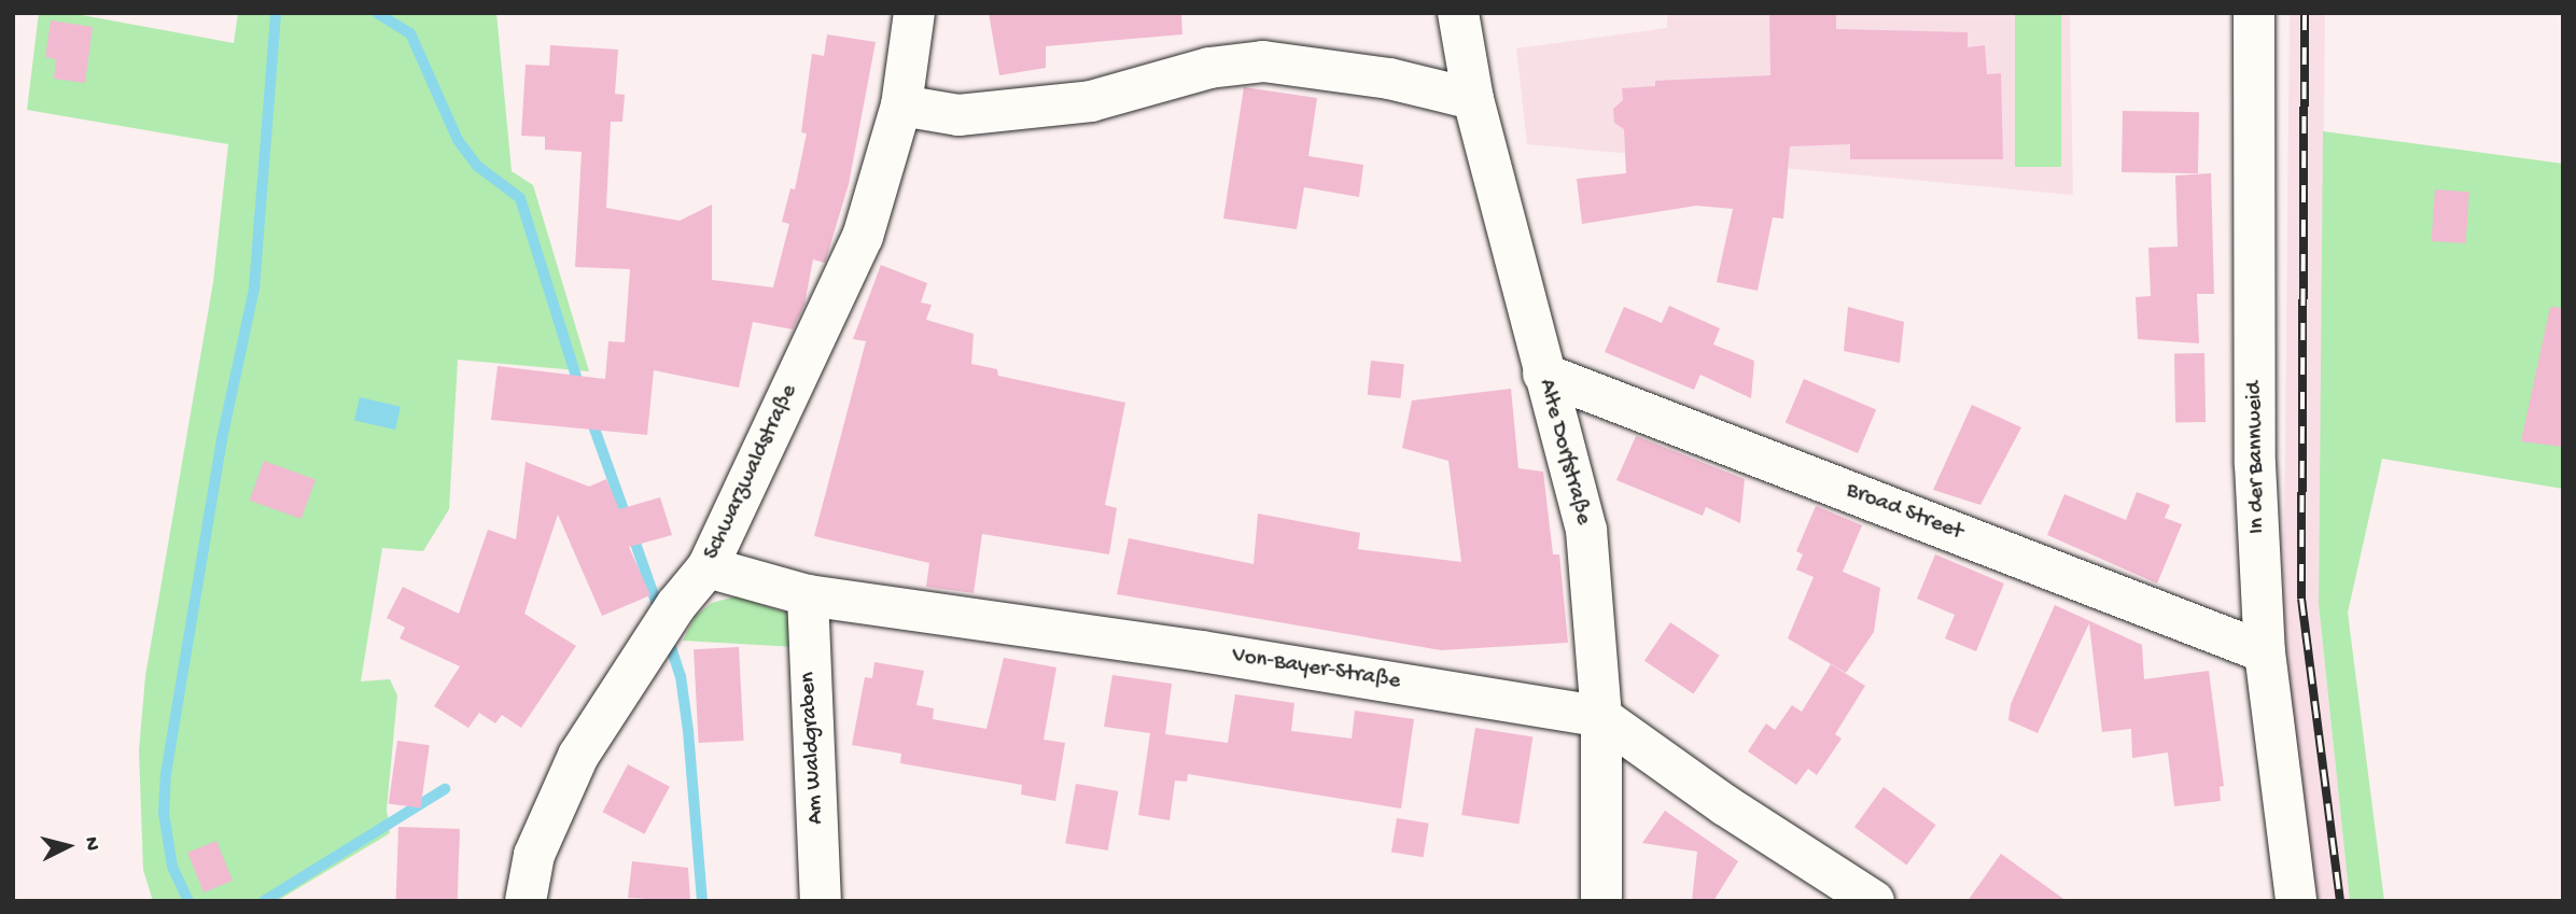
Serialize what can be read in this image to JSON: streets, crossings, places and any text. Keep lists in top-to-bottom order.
{
  "streets": {
    "street": [
      "Alte Dorfstraße",
      "In der Bannweid",
      "Schwarzwaldstraße",
      "Broad Street",
      "Von-Bayer-Straße",
      "Am Waldgraben"
    ]
  },
  "crossings": [
    ["Alte Dorfstraße", "Broad Street"],
    ["Alte Dorfstraße", "Von-Bayer-Straße"],
    ["In der Bannweid", "Broad Street"],
    ["Schwarzwaldstraße", "Von-Bayer-Straße"],
    ["Von-Bayer-Straße", "Am Waldgraben"]
  ],
  "north": "right"
}
